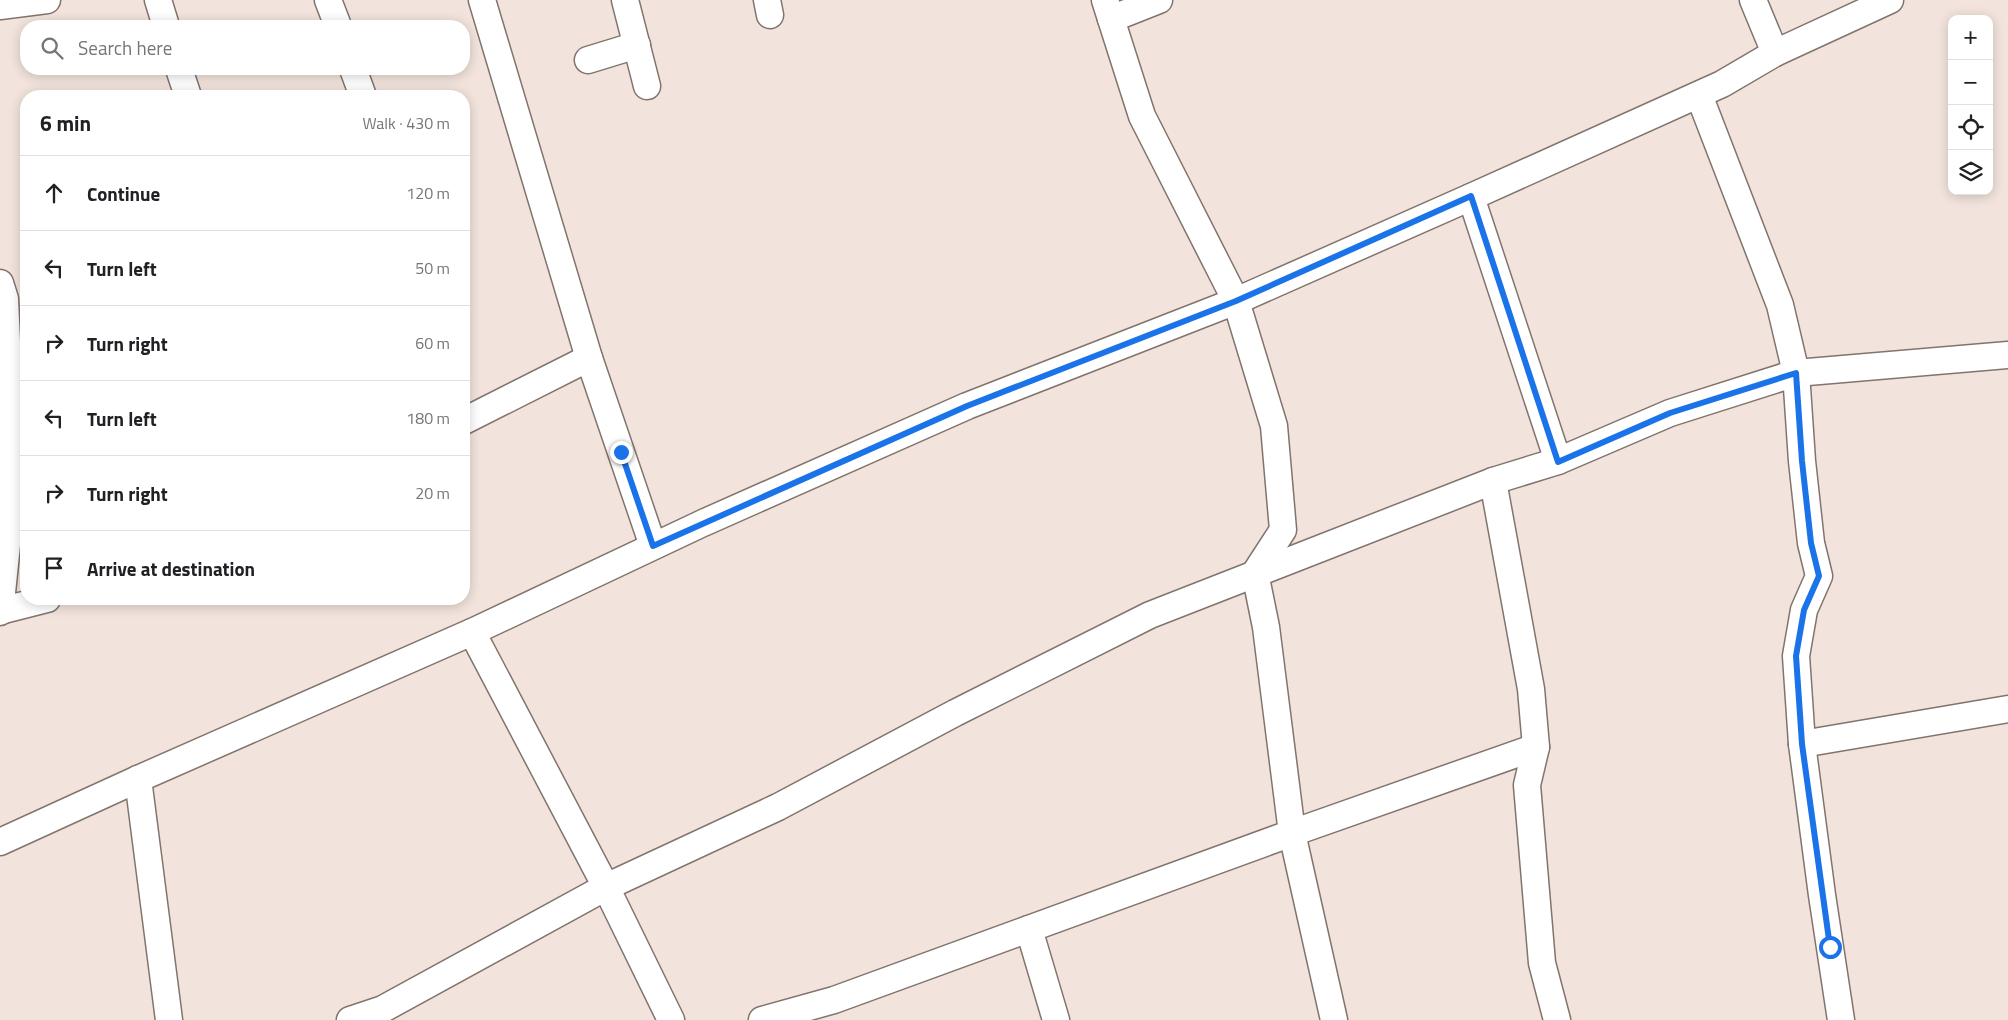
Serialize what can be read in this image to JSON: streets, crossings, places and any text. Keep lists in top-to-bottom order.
{
  "page": {
    "map_buttons": ["+", "−"],
    "search": "Search here",
    "heading": ["6 min", "Walk · 430 m"],
    "list": [
      ["Continue", "120 m"],
      ["Turn left", "50 m"],
      ["Turn right", "60 m"],
      ["Turn left", "180 m"],
      ["Turn right", "20 m"],
      "Arrive at destination"
    ]
  }
}
